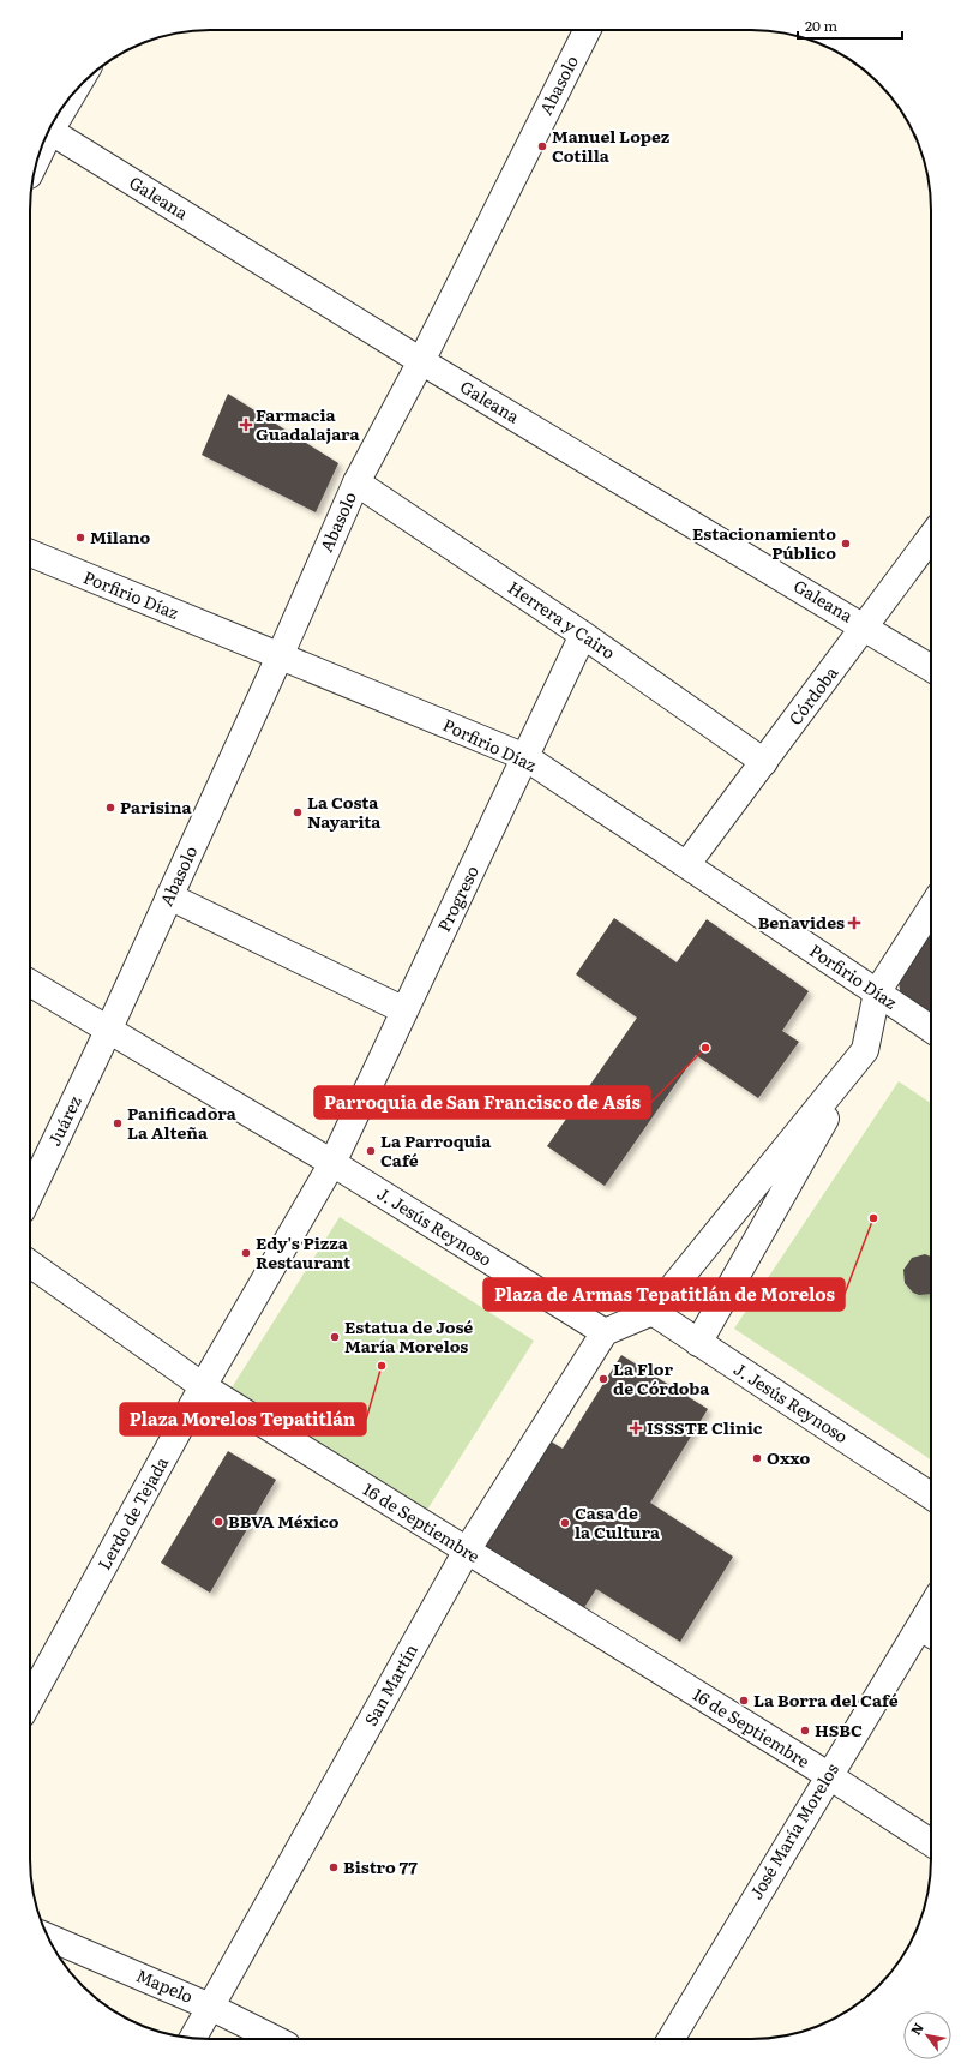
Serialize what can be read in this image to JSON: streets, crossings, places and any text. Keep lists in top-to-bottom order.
{
  "streets": {
    "street": [
      "Abasolo",
      "Galeana",
      "Porfirio Díaz",
      "Herrera y Cairo",
      "Córdoba",
      "Progreso",
      "Juárez",
      "J. Jesús Reynoso",
      "Lerdo de Tejada",
      "16 de Septiembre",
      "San Martín",
      "José María Morelos",
      "Mapelo"
    ]
  },
  "crossings": [
    ["Abasolo", "Galeana"],
    ["Abasolo", "Porfirio Díaz"],
    ["Abasolo", "Herrera y Cairo"],
    ["Abasolo", "Juárez"],
    ["Abasolo", "J. Jesús Reynoso"],
    ["Galeana", "Córdoba"],
    ["Porfirio Díaz", "Córdoba"],
    ["Porfirio Díaz", "Progreso"],
    ["Herrera y Cairo", "Córdoba"],
    ["Herrera y Cairo", "Progreso"],
    ["Progreso", "J. Jesús Reynoso"],
    ["Progreso", "Lerdo de Tejada"],
    ["Juárez", "J. Jesús Reynoso"],
    ["J. Jesús Reynoso", "Lerdo de Tejada"],
    ["J. Jesús Reynoso", "San Martín"],
    ["Lerdo de Tejada", "16 de Septiembre"],
    ["16 de Septiembre", "San Martín"],
    ["16 de Septiembre", "José María Morelos"],
    ["San Martín", "Mapelo"]
  ],
  "places": {
    "other": [
      "Manuel Lopez Cotilla",
      "Milano",
      "Estacionamiento Público",
      "Parisina",
      "La Costa Nayarita",
      "Parroquia de San Francisco de Asís",
      "Panificadora La Alteña",
      "La Parroquia Café",
      "Plaza de Armas Tepatitlán de Morelos",
      "Edy's Pizza Restaurant",
      "Estatua de José María Morelos",
      "Plaza Morelos Tepatitlán",
      "La Flor de Córdoba",
      "Oxxo",
      "BBVA México",
      "Casa de la Cultura",
      "La Borra del Café",
      "HSBC",
      "Bistro 77"
    ],
    "health": ["Farmacia Guadalajara", "Benavides", "ISSSTE Clinic"]
  },
  "scale_bar": "20 m",
  "north": "top left"
}
